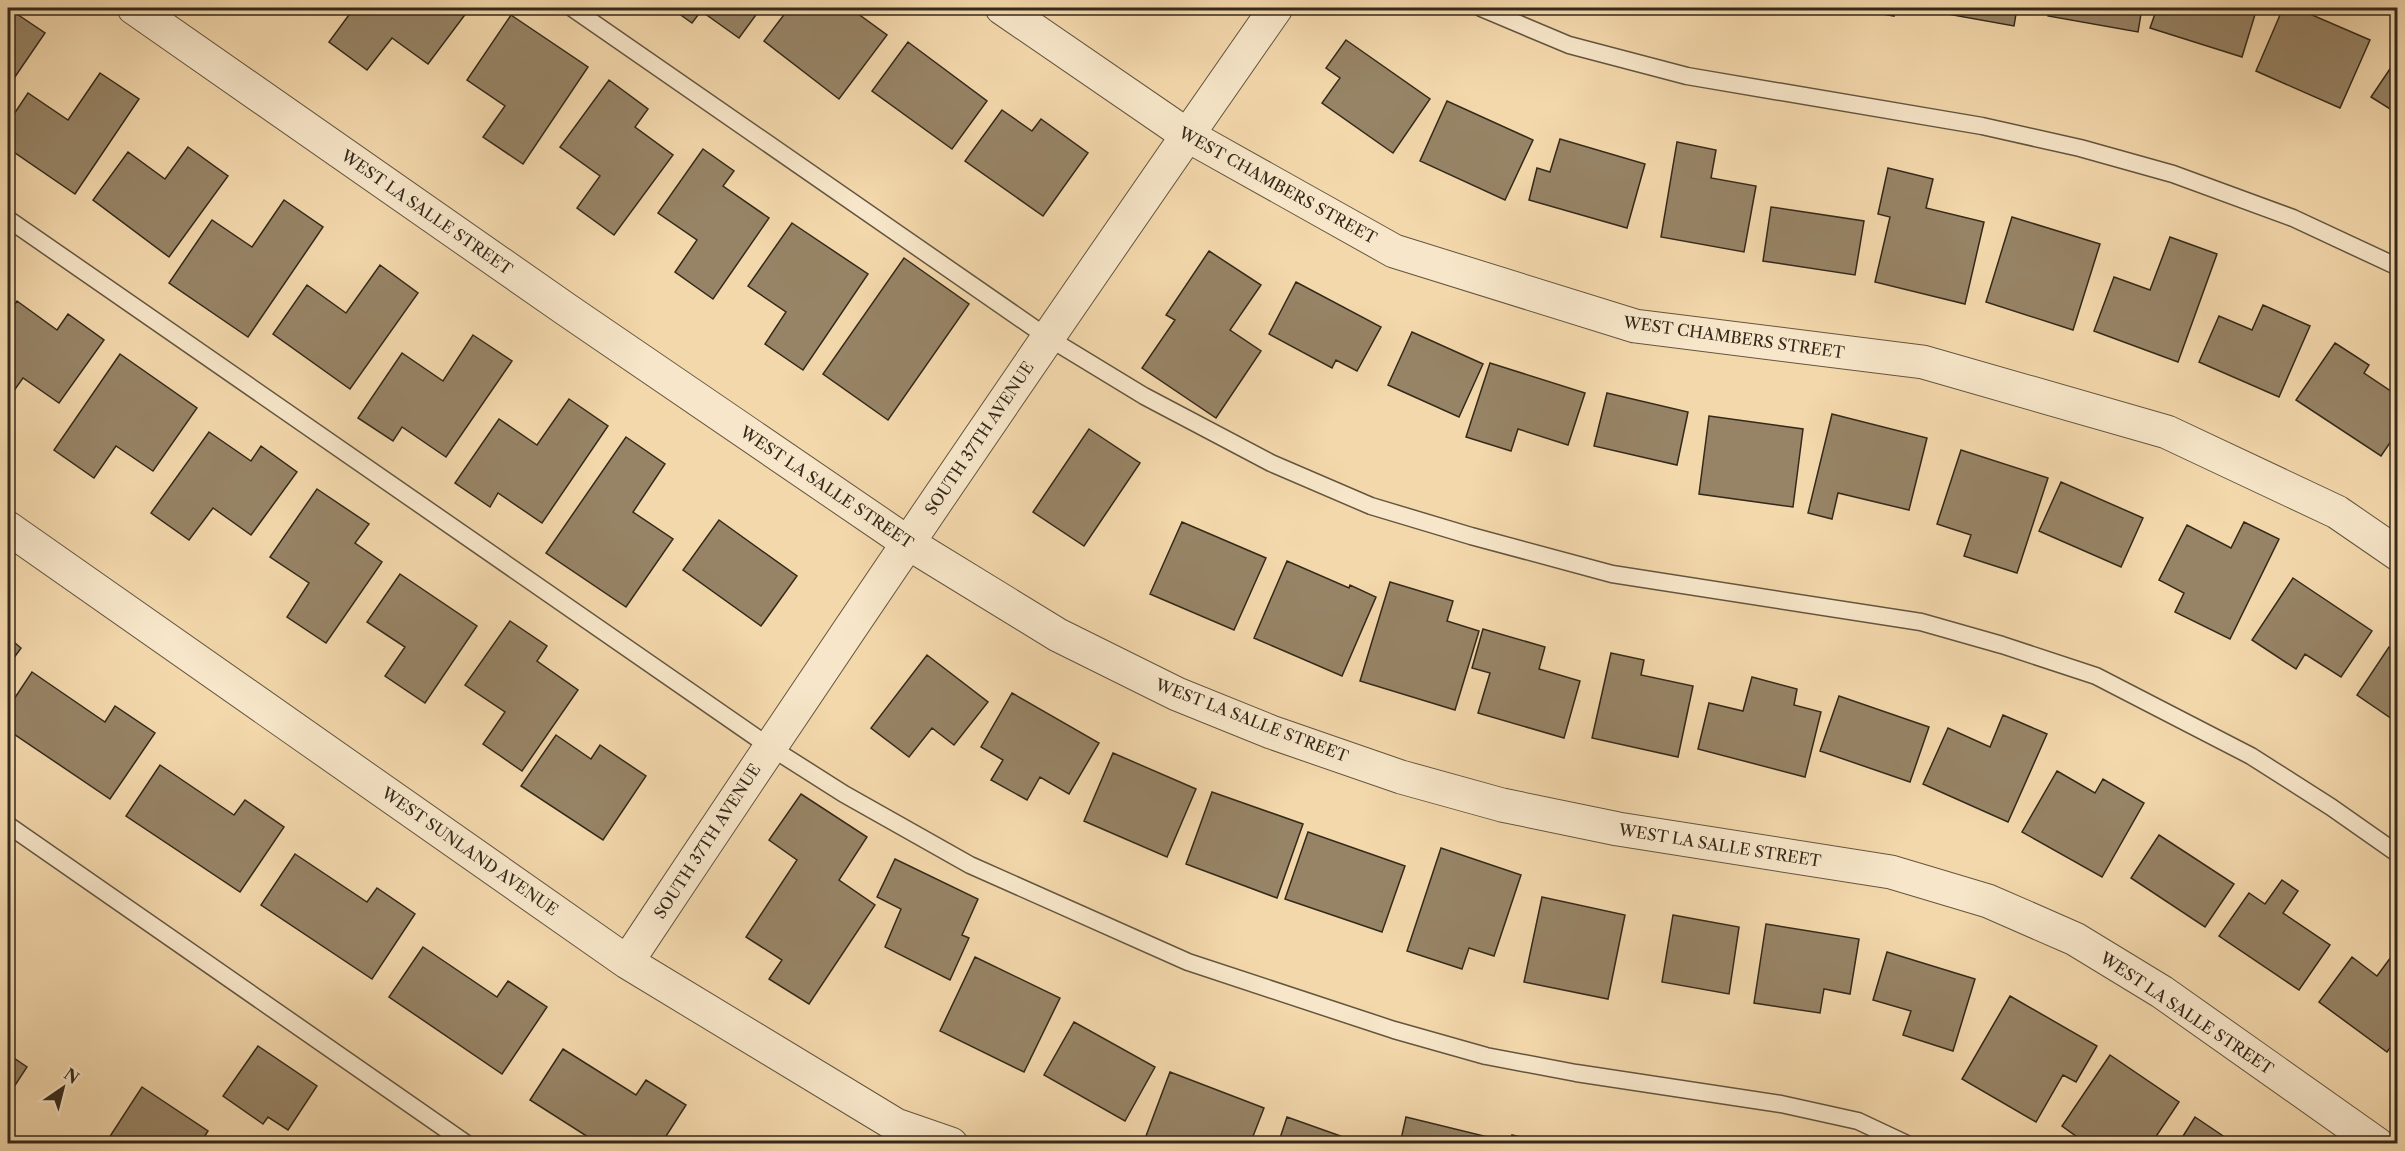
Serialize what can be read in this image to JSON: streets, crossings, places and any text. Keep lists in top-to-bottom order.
{
  "streets": {
    "street": [
      "WEST CHAMBERS STREET",
      "WEST LA SALLE STREET",
      "SOUTH 37TH AVENUE",
      "WEST SUNLAND AVENUE"
    ]
  },
  "crossings": [
    ["WEST CHAMBERS STREET", "SOUTH 37TH AVENUE"],
    ["WEST LA SALLE STREET", "SOUTH 37TH AVENUE"],
    ["SOUTH 37TH AVENUE", "WEST SUNLAND AVENUE"]
  ],
  "north": "top right"
}
